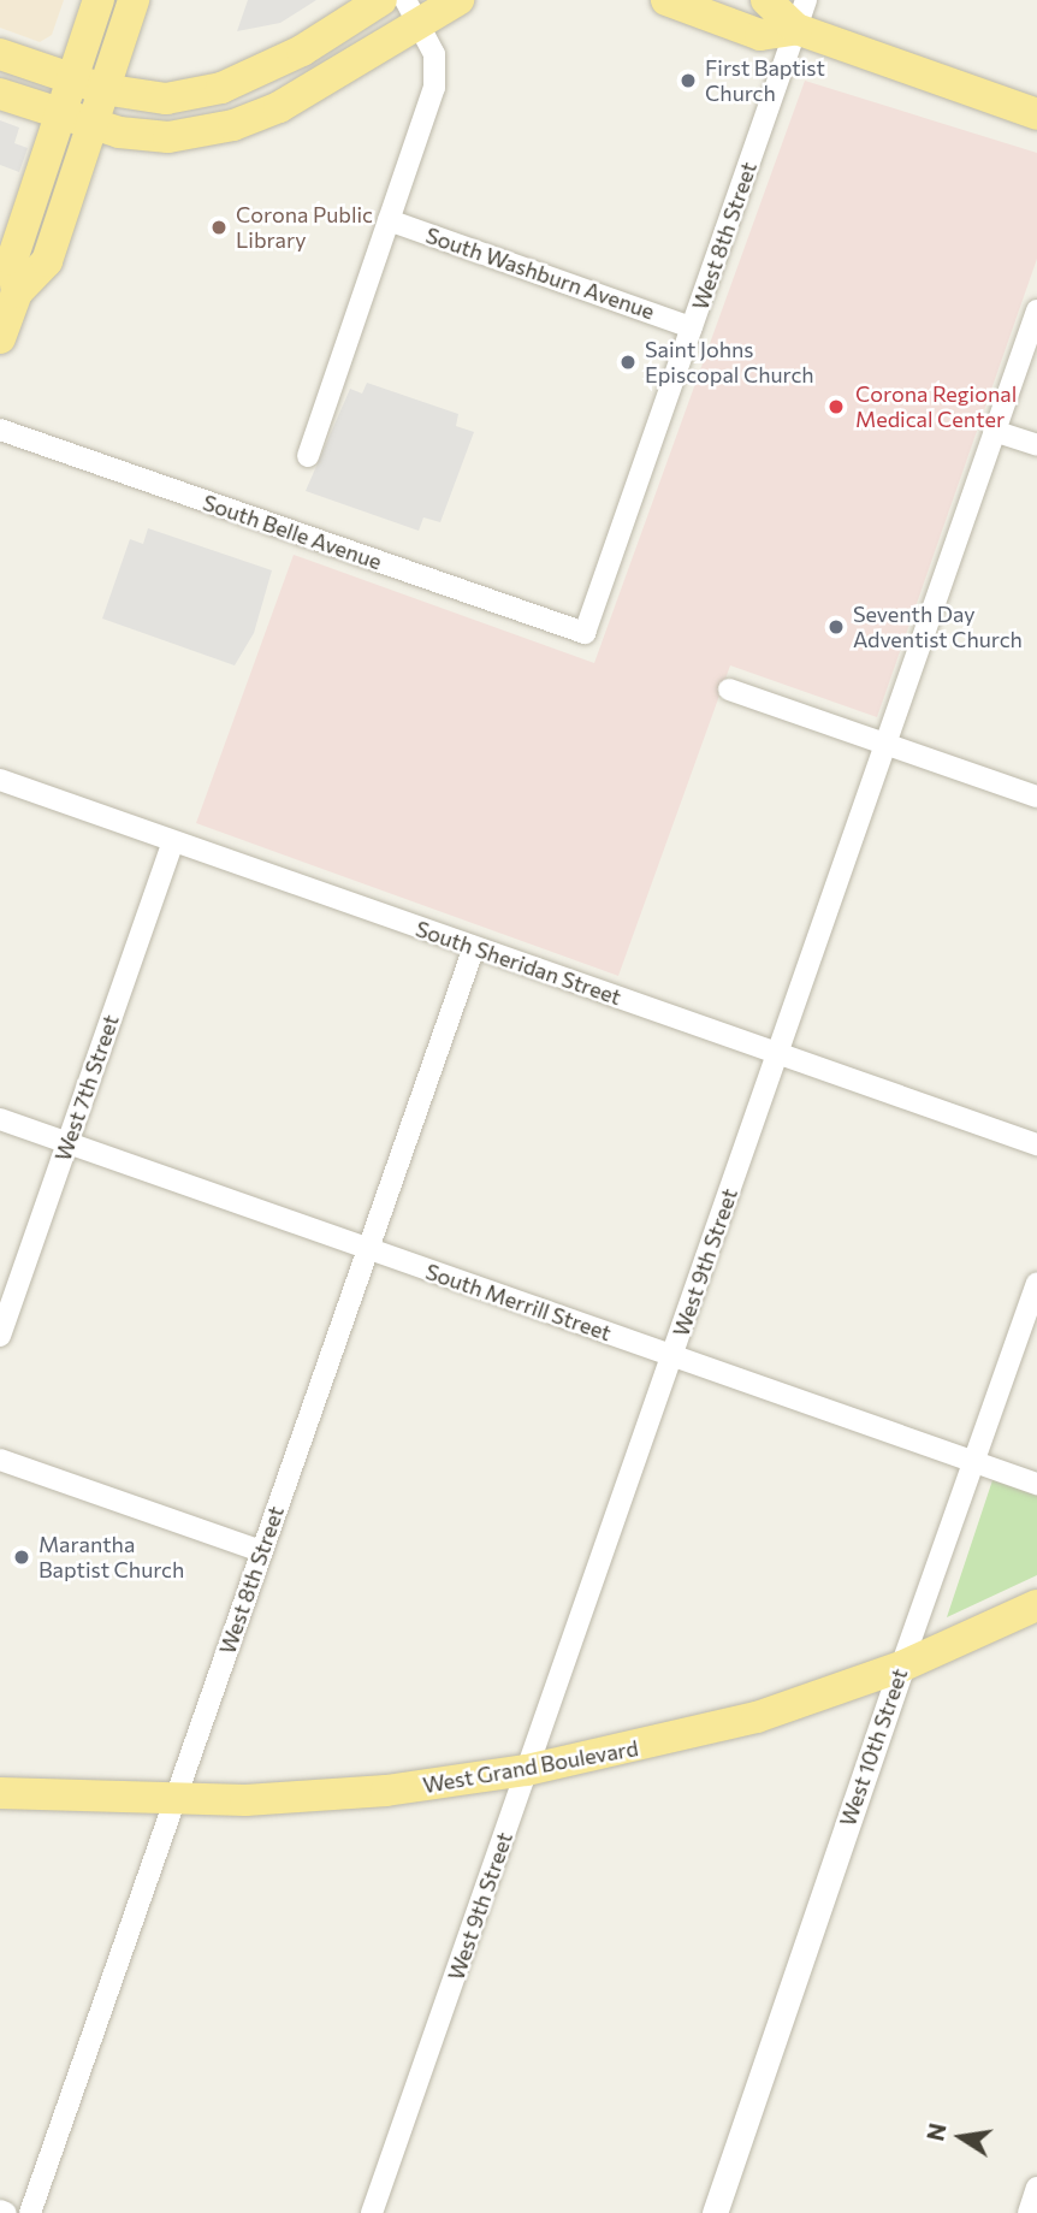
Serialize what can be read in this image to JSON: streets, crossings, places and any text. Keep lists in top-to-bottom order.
{
  "streets": {
    "main road": ["West Grand Boulevard"],
    "street": [
      "West 8th Street",
      "South Washburn Avenue",
      "South Belle Avenue",
      "South Sheridan Street",
      "West 7th Street",
      "West 9th Street",
      "South Merrill Street",
      "West 10th Street"
    ]
  },
  "crossings": [
    ["West 8th Street", "South Washburn Avenue"],
    ["West 8th Street", "South Belle Avenue"],
    ["West 8th Street", "South Sheridan Street"],
    ["West 8th Street", "South Merrill Street"],
    ["West 8th Street", "West Grand Boulevard"],
    ["South Sheridan Street", "West 7th Street"],
    ["South Sheridan Street", "West 9th Street"],
    ["West 7th Street", "South Merrill Street"],
    ["West 9th Street", "South Merrill Street"],
    ["West 9th Street", "West Grand Boulevard"],
    ["South Merrill Street", "West 10th Street"],
    ["West 10th Street", "West Grand Boulevard"]
  ],
  "places": [
    "First Baptist Church",
    "Corona Public Library",
    "Saint Johns Episcopal Church",
    "Corona Regional Medical Center",
    "Seventh Day Adventist Church",
    "Marantha Baptist Church"
  ],
  "north": "left"
}
